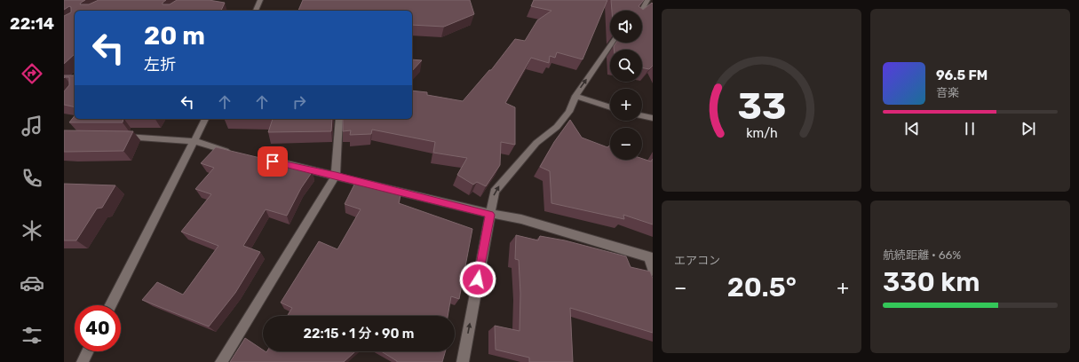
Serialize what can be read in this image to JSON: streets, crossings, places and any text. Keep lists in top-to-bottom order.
{
  "page": {
    "tabs": "22:14",
    "map_buttons": ["+", "−"],
    "turn": ["20 m", "左折"],
    "song": ["96.5 FM", "音楽"],
    "tile": [
      "エアコン",
      ["航続距離 · 66%", "330 km"]
    ],
    "heat": ["−", "20.5°", "+"],
    "limit": "40",
    "trip": "22:15 · 1 分 · 90 m",
    "gauge": ["33", "km/h"]
  }
}
